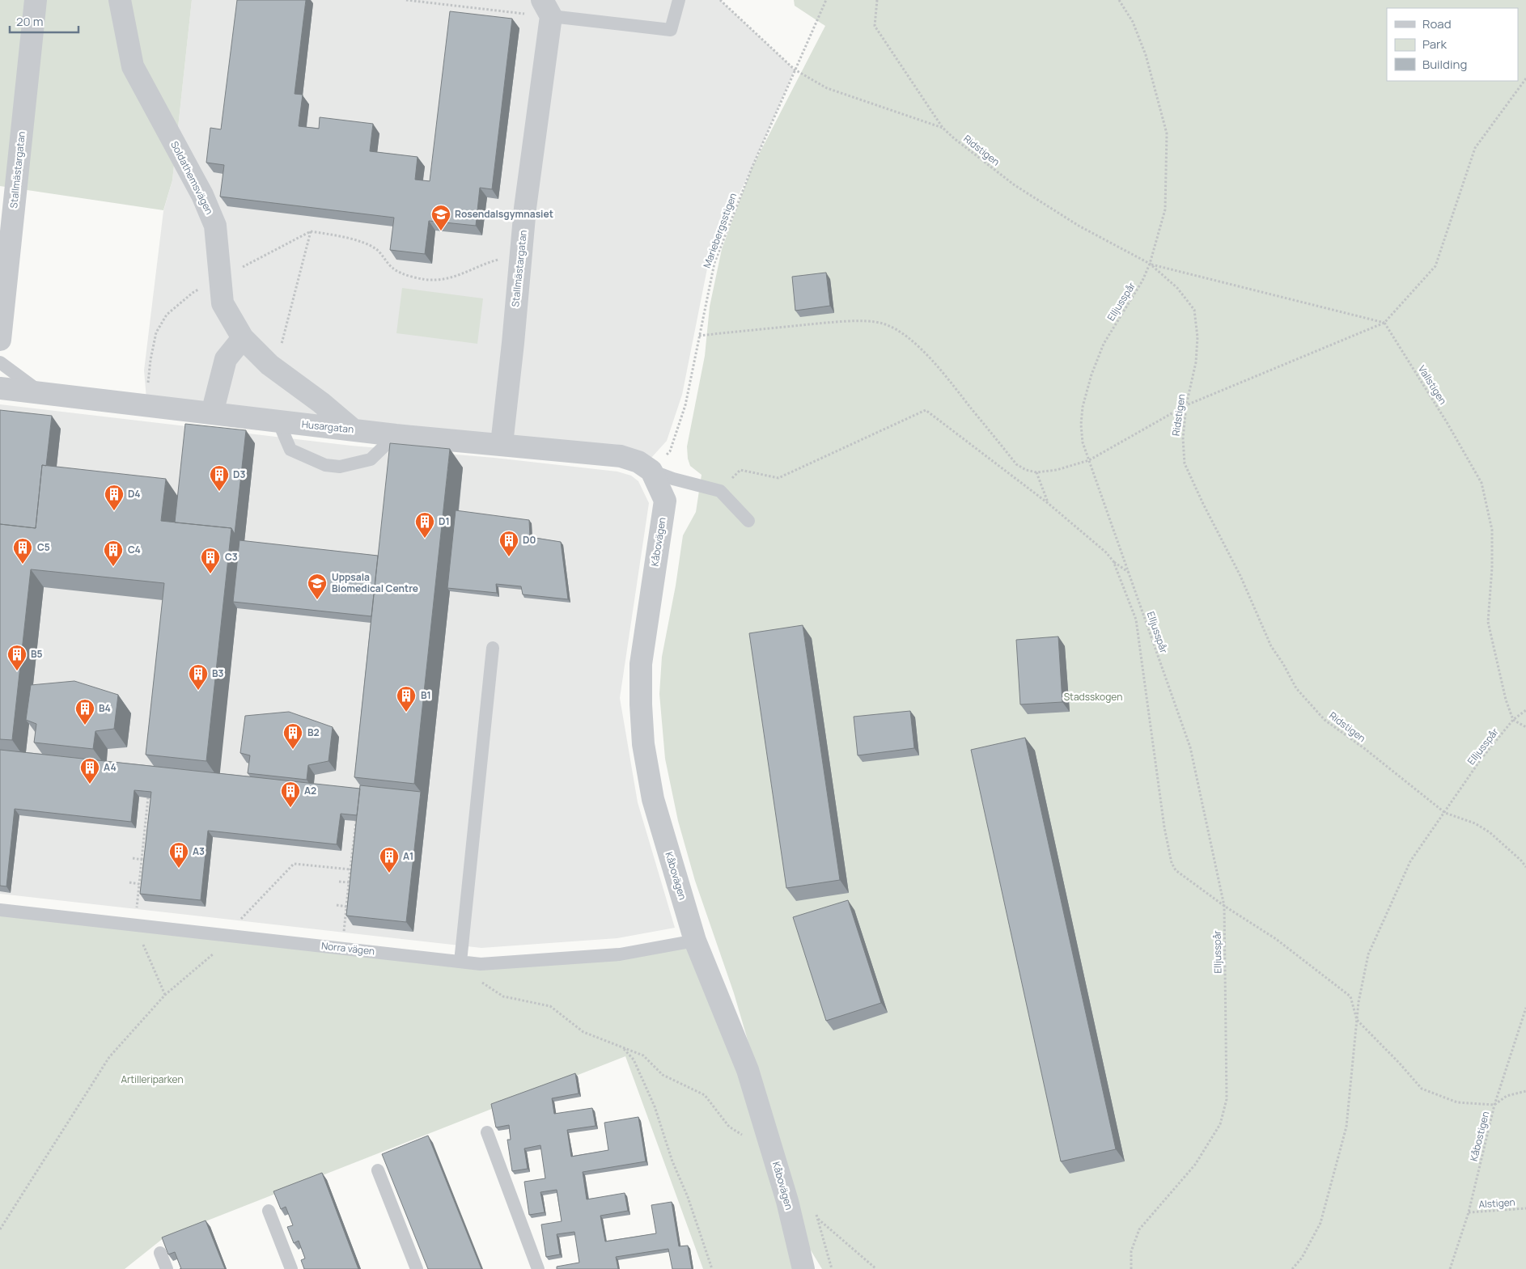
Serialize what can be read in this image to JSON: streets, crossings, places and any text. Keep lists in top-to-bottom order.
{
  "streets": {
    "street": [
      "Stallmästargatan",
      "Soldathemsvägen",
      "Husargatan",
      "Kåbovägen"
    ],
    "lane": ["Norra vägen"],
    "path": [
      "Ridstigen",
      "Mariebergsstigen",
      "Elljusspår",
      "Vallstigen",
      "Kåbostigen",
      "Alstigen"
    ]
  },
  "crossings": [
    ["Ridstigen", "Elljusspår"],
    ["Stallmästargatan", "Husargatan"],
    ["Soldathemsvägen", "Husargatan"],
    ["Mariebergsstigen", "Husargatan"],
    ["Mariebergsstigen", "Kåbovägen"],
    ["Elljusspår", "Vallstigen"],
    ["Husargatan", "Kåbovägen"],
    ["Kåbovägen", "Norra vägen"],
    ["Kåbostigen", "Alstigen"]
  ],
  "parks": ["Stadsskogen", "Artilleriparken"],
  "places": {
    "school or university": ["Rosendalsgymnasiet", "Uppsala Biomedical Centre"],
    "building": [
      "D3",
      "D4",
      "D1",
      "D0",
      "C5",
      "C4",
      "C3",
      "B5",
      "B3",
      "B1",
      "B4",
      "B2",
      "A4",
      "A2",
      "A3",
      "A1"
    ]
  },
  "legend": ["Road", "Park", "Building"],
  "scale_bar": "20 m"
}
